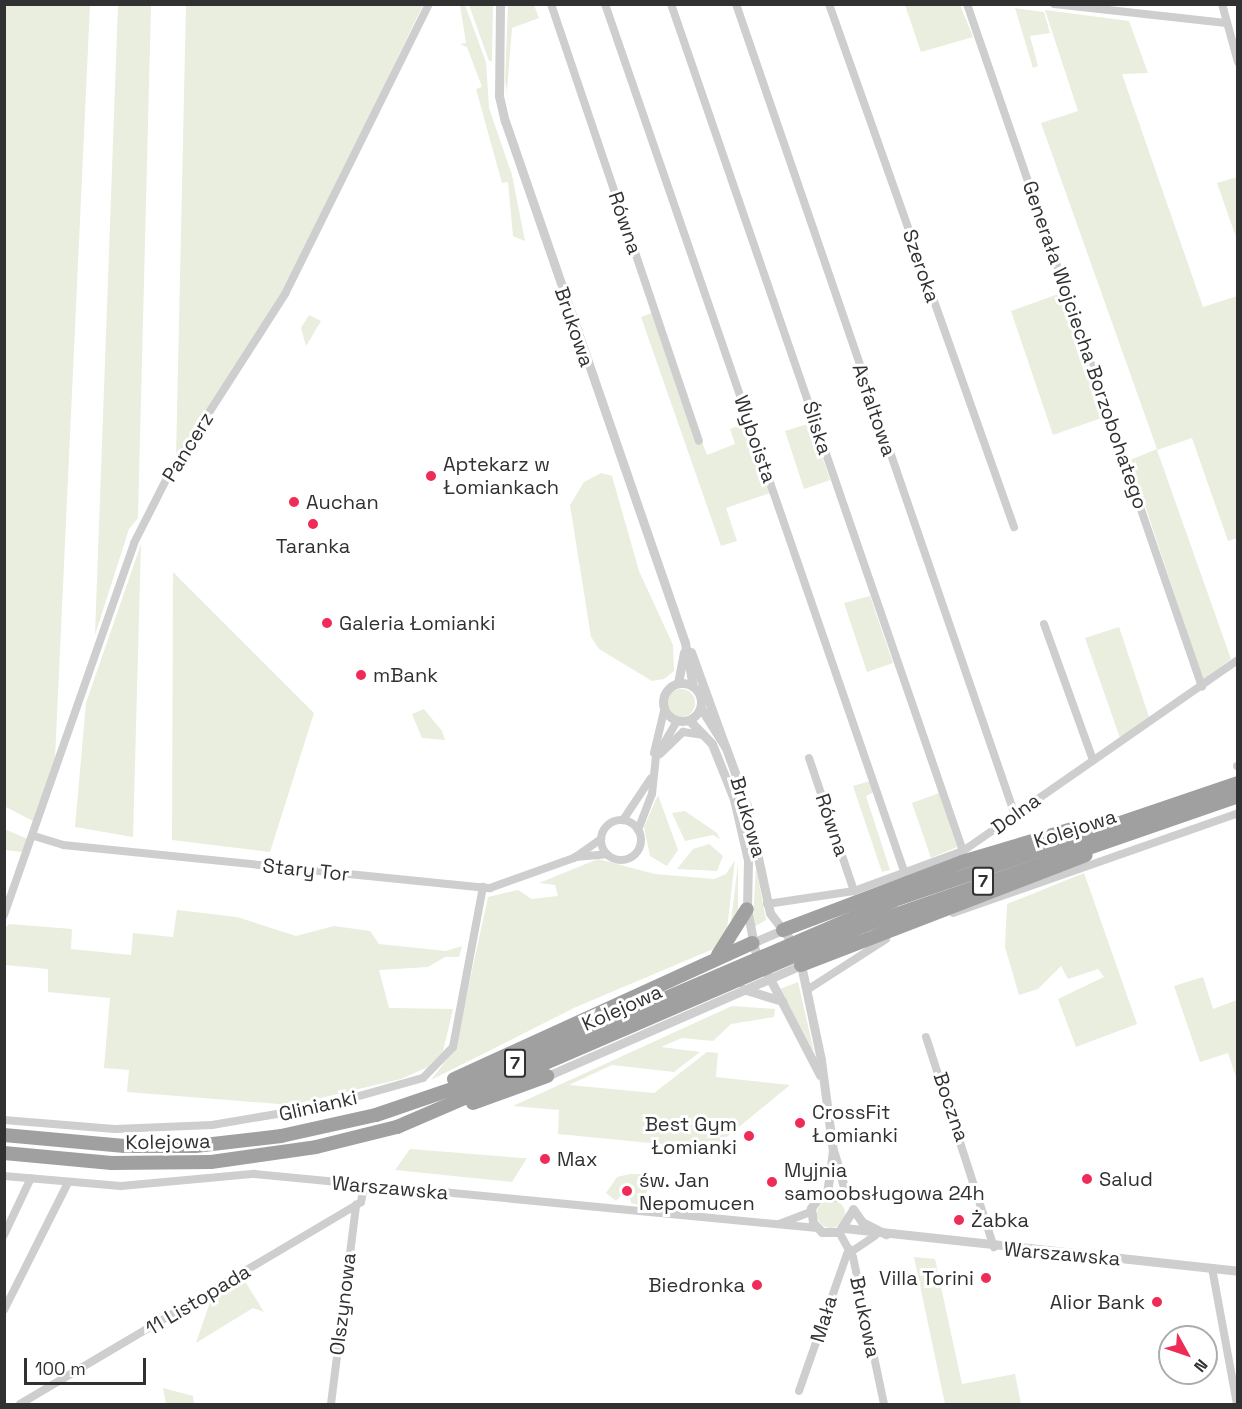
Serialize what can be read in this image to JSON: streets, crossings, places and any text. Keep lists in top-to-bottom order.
{
  "streets": {
    "highway": ["Kolejowa", "7"],
    "street": [
      "Równa",
      "Szeroka",
      "Brukowa",
      "Generała Wojciecha Borzobohatego",
      "Asfaltowa",
      "Śliska",
      "Wyboista",
      "Pancerz",
      "Dolna",
      "Stary Tor",
      "Glinianki",
      "Boczna",
      "Warszawska",
      "11 Listopada",
      "Olszynowa",
      "Mała"
    ]
  },
  "crossings": [
    ["Równa", "Dolna"],
    ["Brukowa", "Dolna"],
    ["Brukowa", "Warszawska"],
    ["Brukowa", "Mała"],
    ["Generała Wojciecha Borzobohatego", "Dolna"],
    ["Asfaltowa", "Dolna"],
    ["Śliska", "Dolna"],
    ["Wyboista", "Dolna"],
    ["Pancerz", "Stary Tor"],
    ["Stary Tor", "Glinianki"],
    ["Boczna", "Warszawska"],
    ["Warszawska", "Mała"],
    ["11 Listopada", "Olszynowa"]
  ],
  "places": [
    "Aptekarz w Łomiankach",
    "Auchan",
    "Taranka",
    "Galeria Łomianki",
    "mBank",
    "CrossFit Łomianki",
    "Best Gym Łomianki",
    "Max",
    "Salud",
    "Myjnia samoobsługowa 24h",
    "św. Jan Nepomucen",
    "Żabka",
    "Villa Torini",
    "Biedronka",
    "Alior Bank"
  ],
  "scale_bar": "100 m",
  "north": "bottom right"
}
